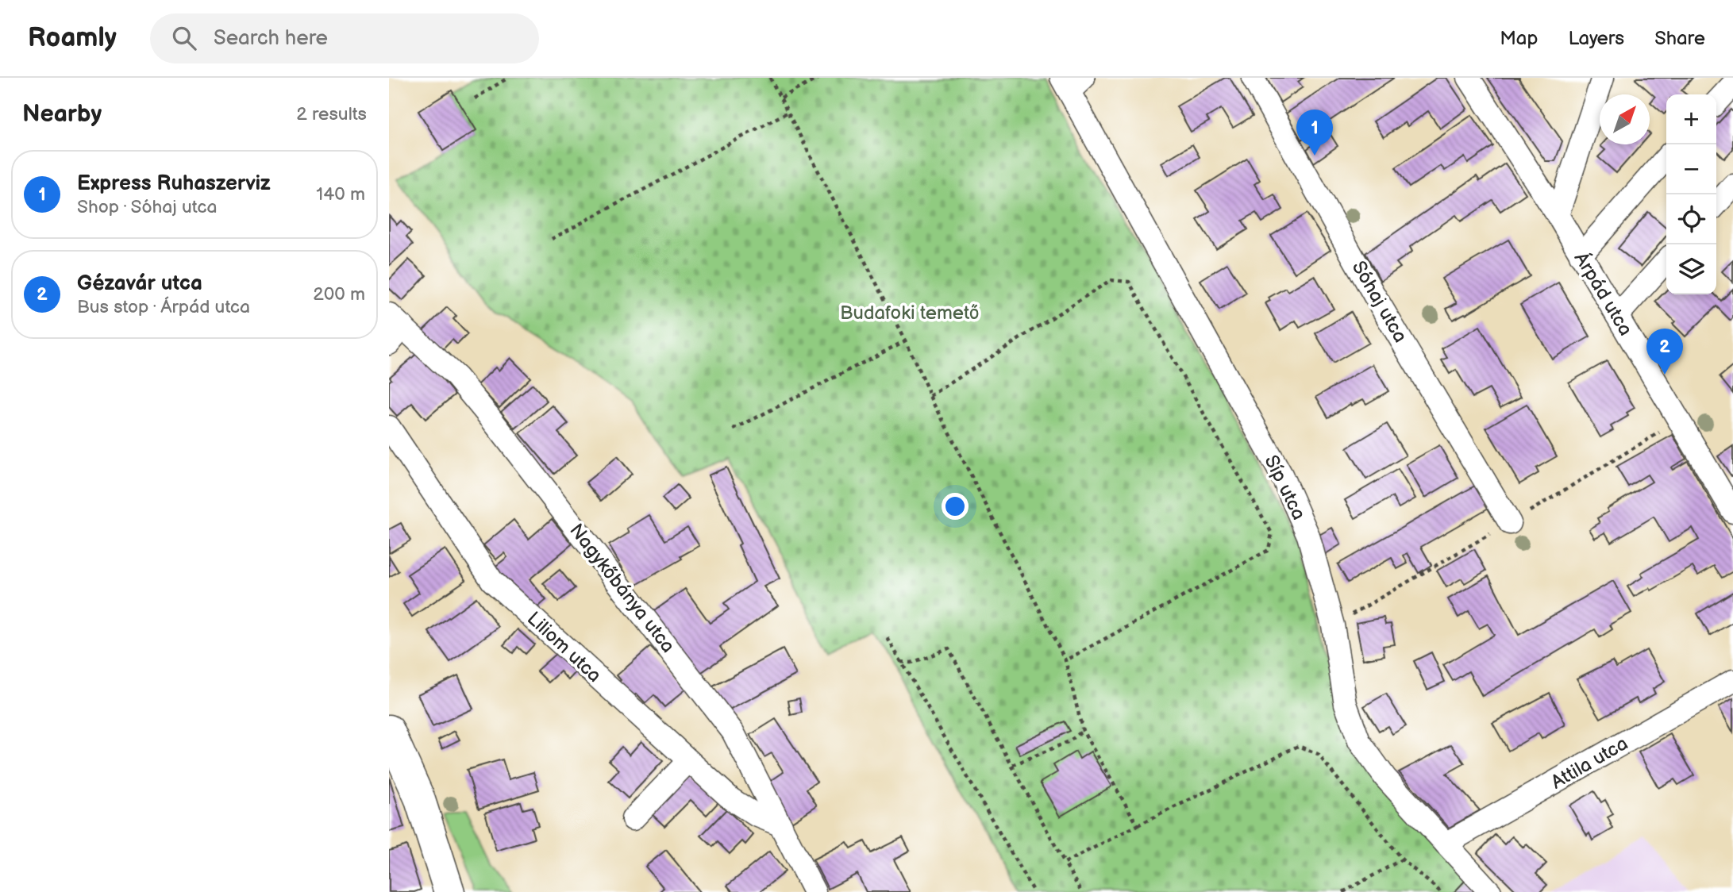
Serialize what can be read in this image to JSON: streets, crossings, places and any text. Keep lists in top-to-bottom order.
{
  "streets": {
    "street": [
      "Árpád utca",
      "Sóhaj utca",
      "Síp utca",
      "Nagykőbánya utca",
      "Liliom utca",
      "Attila utca"
    ]
  },
  "crossings": [
    ["Síp utca", "Attila utca"],
    ["Nagykőbánya utca", "Liliom utca"]
  ],
  "parks": ["Budafoki temető"],
  "north": "top right",
  "page": {
    "header": "Roamly",
    "search": "Search here",
    "nav": ["Map", "Layers", "Share"],
    "heading": ["Nearby", "2 results"],
    "map_buttons": ["+", "−"],
    "pins": ["1", "2"],
    "list": [
      {
        "mark": "1",
        "name": "Express Ruhaszerviz",
        "note": "Shop · Sóhaj utca",
        "value": "140 m"
      },
      {
        "mark": "2",
        "name": "Gézavár utca",
        "note": "Bus stop · Árpád utca",
        "value": "200 m"
      }
    ]
  }
}
